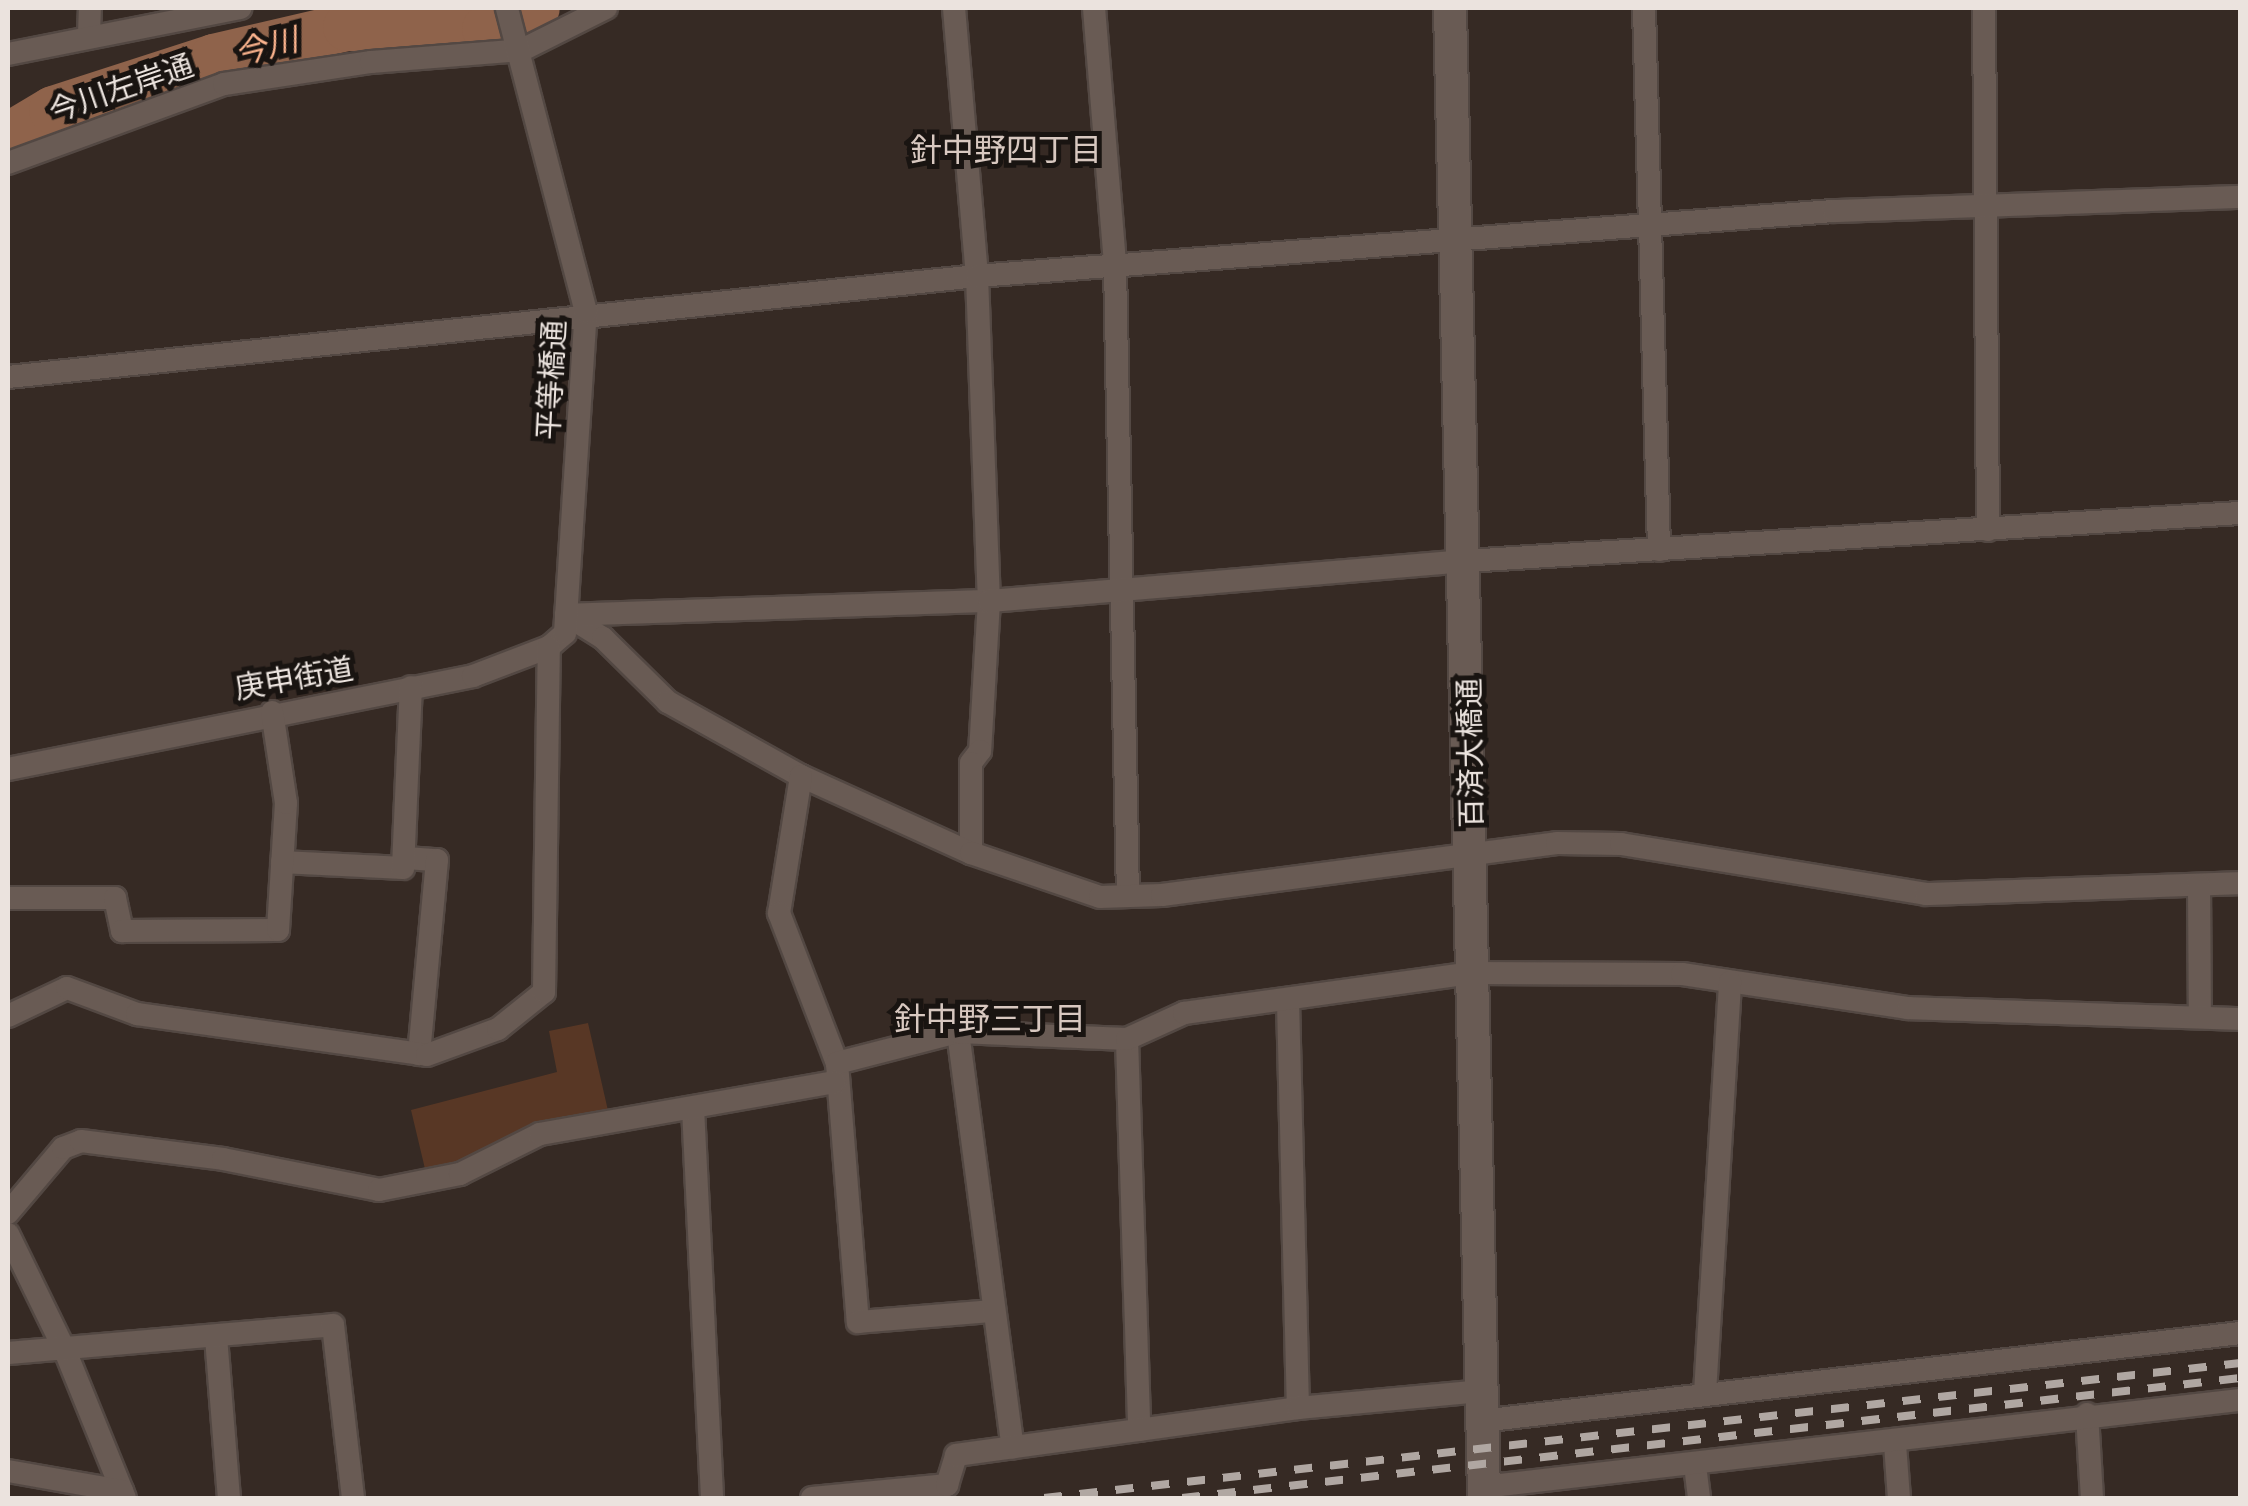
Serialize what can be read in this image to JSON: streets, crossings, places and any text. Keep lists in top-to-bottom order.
{
  "streets": {
    "street": [
      "今川左岸通",
      "平等橋通",
      "庚申街道",
      "百済大橋通"
    ]
  },
  "crossings": [
    ["今川左岸通", "平等橋通"]
  ],
  "districts": ["針中野四丁目", "針中野三丁目"],
  "water": ["今川"]
}
